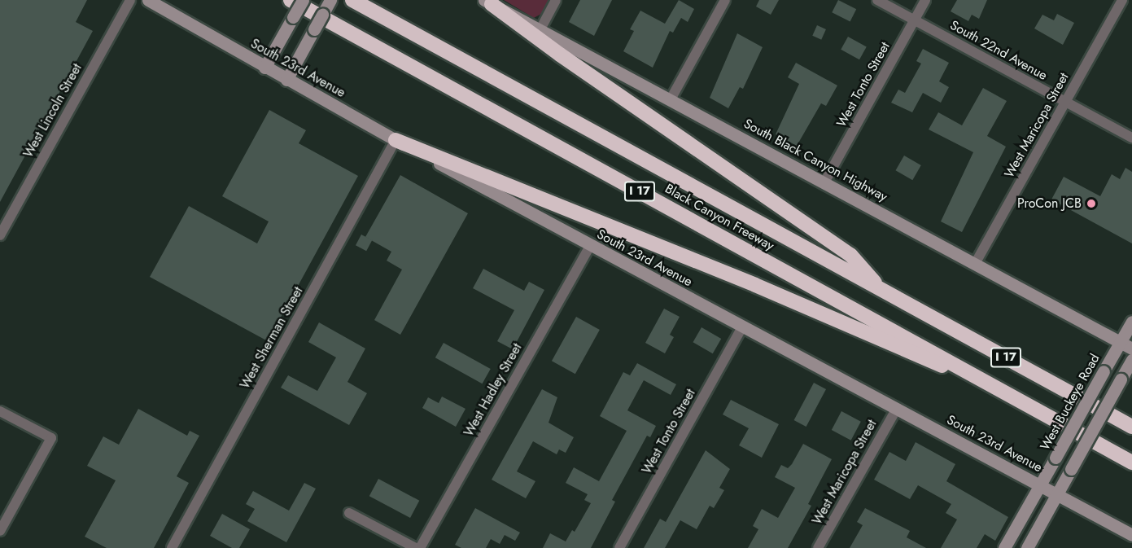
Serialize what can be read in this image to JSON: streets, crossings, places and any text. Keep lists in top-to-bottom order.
{
  "streets": {
    "highway": ["I 17", "Black Canyon Freeway"],
    "main road": ["South 23rd Avenue", "South Black Canyon Highway", "West Buckeye Road"],
    "street": [
      "South 22nd Avenue",
      "West Tonto Street",
      "West Lincoln Street",
      "West Maricopa Street",
      "West Sherman Street",
      "West Hadley Street"
    ]
  },
  "crossings": [
    ["South 22nd Avenue", "West Tonto Street"],
    ["South 22nd Avenue", "West Maricopa Street"],
    ["South 23rd Avenue", "West Tonto Street"],
    ["South 23rd Avenue", "West Maricopa Street"],
    ["South 23rd Avenue", "West Sherman Street"],
    ["South 23rd Avenue", "West Hadley Street"],
    ["South 23rd Avenue", "West Buckeye Road"],
    ["West Tonto Street", "South Black Canyon Highway"],
    ["West Maricopa Street", "South Black Canyon Highway"],
    ["South Black Canyon Highway", "West Buckeye Road"]
  ],
  "places": ["ProCon JCB"]
}
